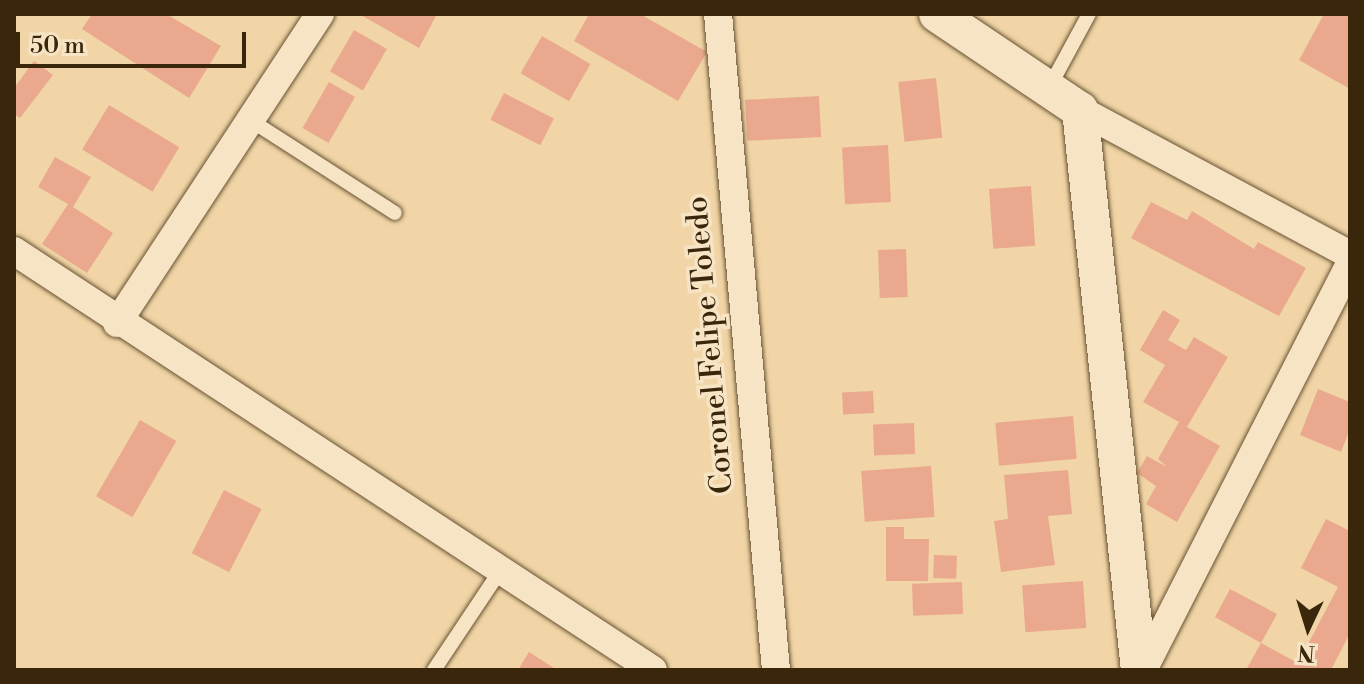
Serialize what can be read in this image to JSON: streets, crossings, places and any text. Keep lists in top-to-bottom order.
{
  "streets": {
    "street": ["Coronel Felipe Toledo"]
  },
  "scale_bar": "50 m",
  "north": "bottom"
}
